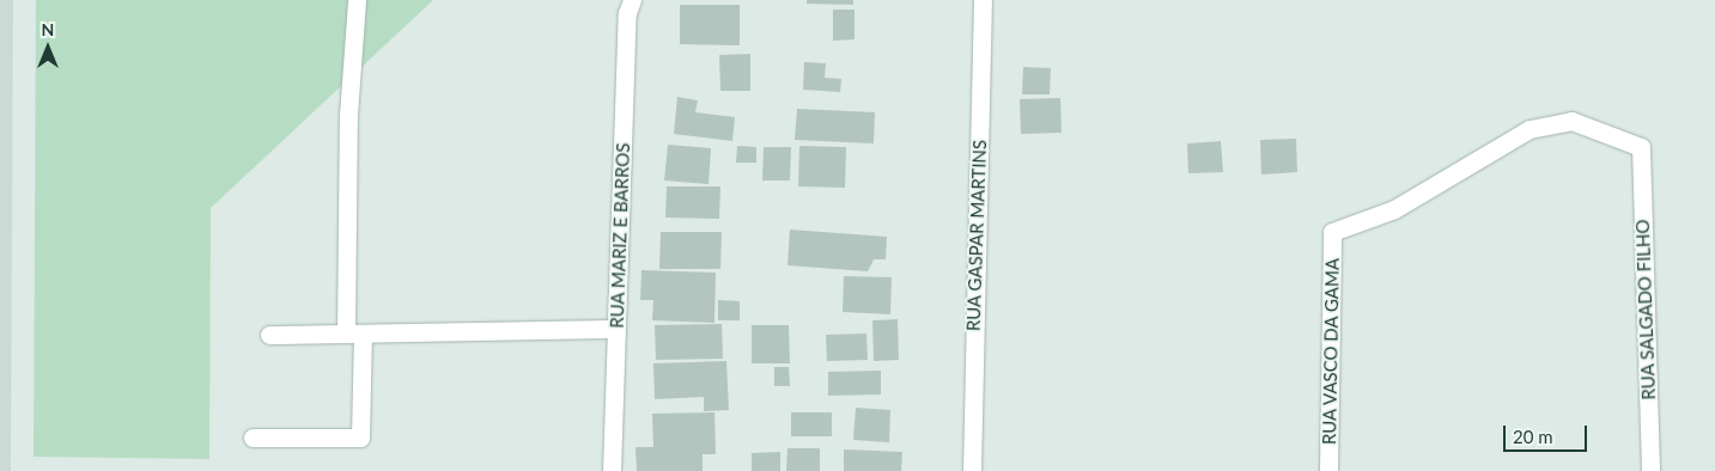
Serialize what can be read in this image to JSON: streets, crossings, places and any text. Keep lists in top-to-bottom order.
{
  "streets": {
    "street": [
      "RUA MARIZ E BARROS",
      "RUA GASPAR MARTINS",
      "RUA SALGADO FILHO",
      "RUA VASCO DA GAMA"
    ]
  },
  "crossings": [
    ["RUA SALGADO FILHO", "RUA VASCO DA GAMA"]
  ],
  "scale_bar": "20 m",
  "north": "top"
}
